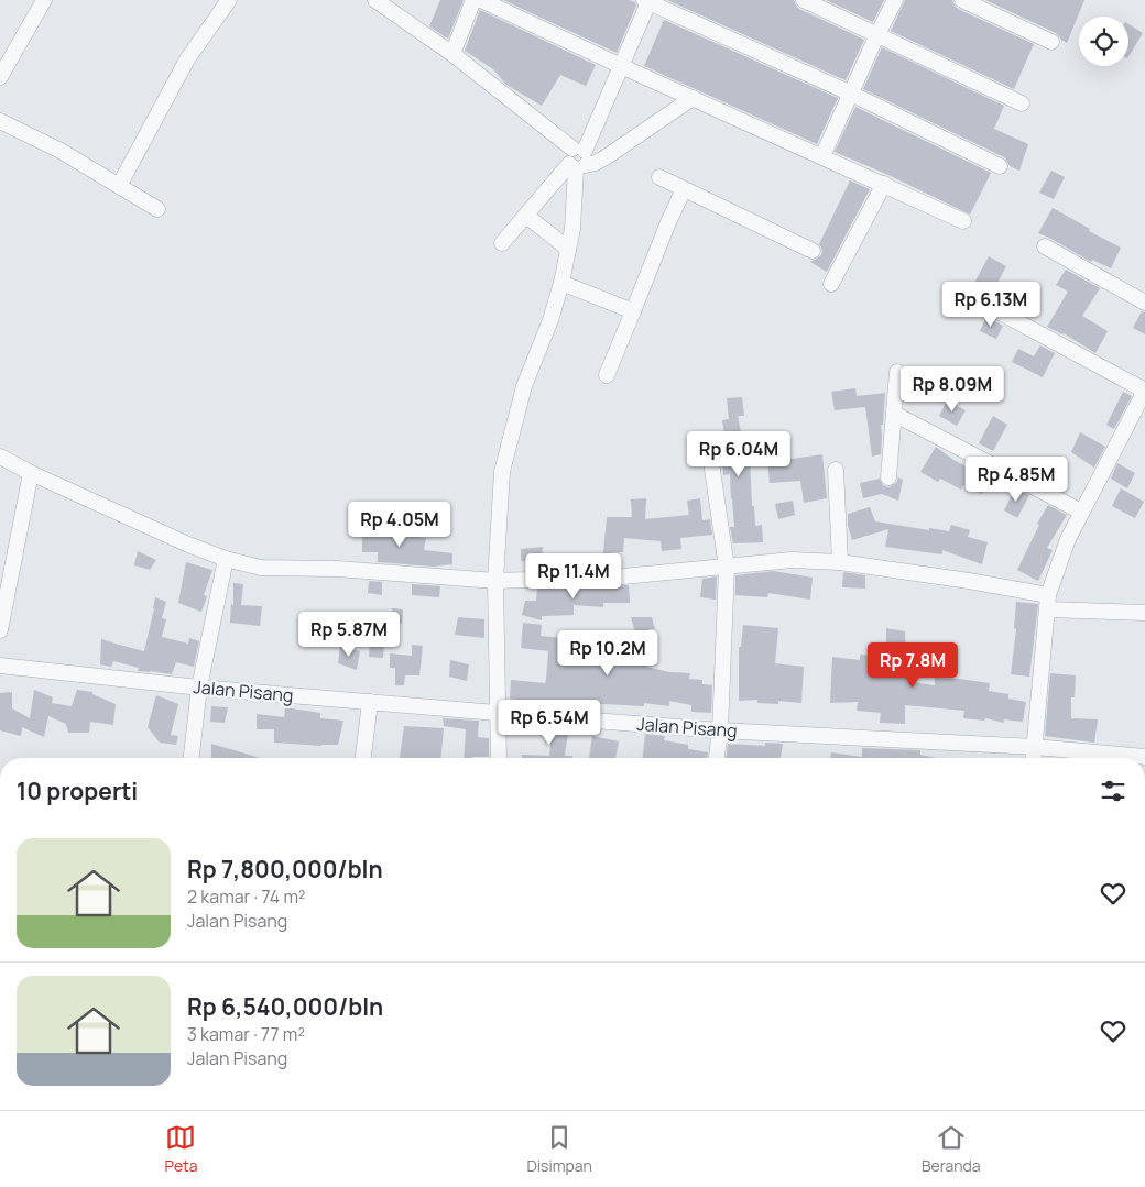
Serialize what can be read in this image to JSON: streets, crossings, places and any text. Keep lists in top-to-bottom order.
{
  "streets": {
    "street": ["Jalan Pisang"]
  },
  "page": {
    "price": [
      "Rp 6.13M",
      "Rp 8.09M",
      "Rp 6.04M",
      "Rp 4.85M",
      "Rp 4.05M",
      "Rp 11.4M",
      "Rp 5.87M",
      "Rp 10.2M",
      "Rp 7.8M",
      "Rp 6.54M"
    ],
    "heading": "10 properti",
    "list": [
      {
        "name": "Rp 7,800,000/bln",
        "note": "2 kamar · 74 m² · Jalan Pisang"
      },
      {
        "name": "Rp 6,540,000/bln",
        "note": "3 kamar · 77 m² · Jalan Pisang"
      }
    ],
    "tabs": ["Peta", "Disimpan", "Beranda"]
  }
}
